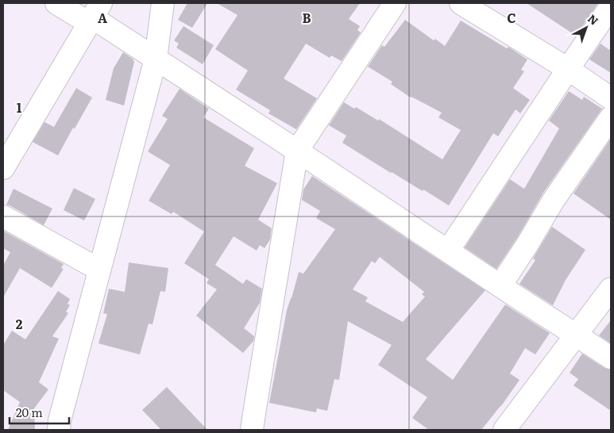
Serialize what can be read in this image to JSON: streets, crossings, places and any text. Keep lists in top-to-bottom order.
{
  "scale_bar": "20 m",
  "north": "top right",
  "grid": {
    "columns": ["A", "B", "C"],
    "rows": ["1", "2"]
  }
}
